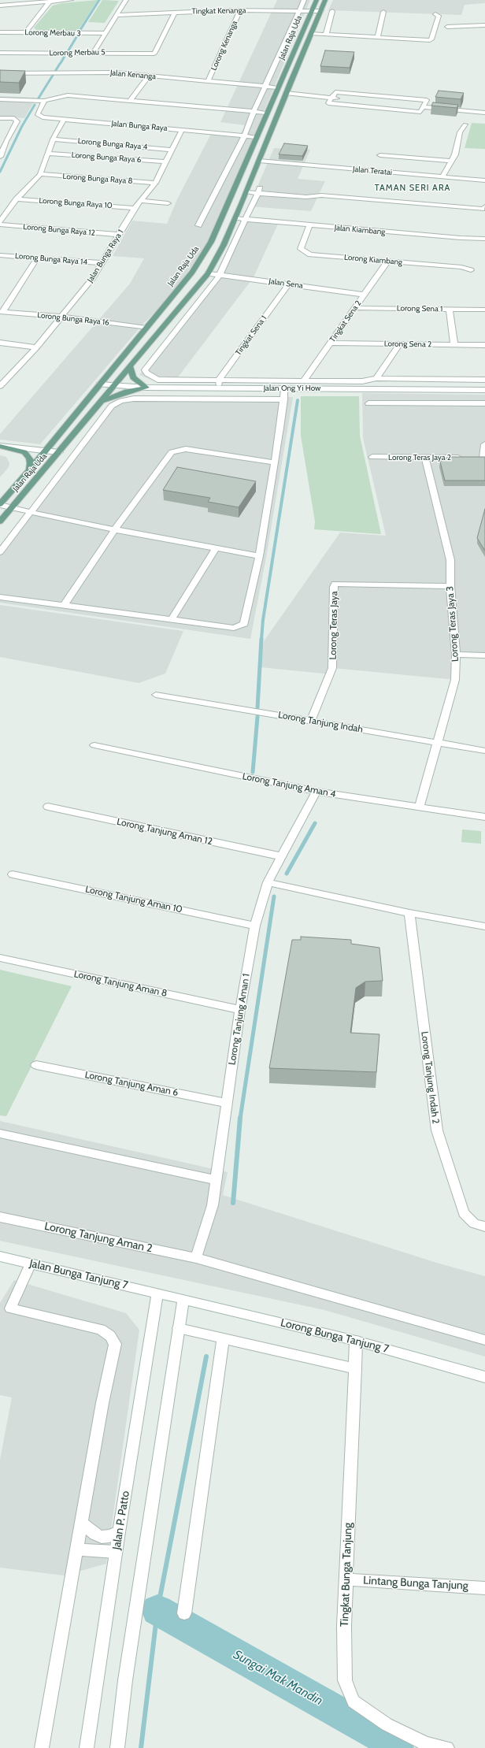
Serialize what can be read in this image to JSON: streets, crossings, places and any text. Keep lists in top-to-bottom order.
{
  "streets": {
    "main road": ["Jalan Raja Uda"],
    "street": [
      "Tingkat Kenanga",
      "Lorong Merbau 3",
      "Lorong Kenanga",
      "Lorong Merbau 5",
      "Jalan Kenanga",
      "Jalan Bunga Raya",
      "Lorong Bunga Raya 4",
      "Lorong Bunga Raya 6",
      "Jalan Teratai",
      "Lorong Bunga Raya 8",
      "Lorong Bunga Raya 10",
      "Lorong Bunga Raya 12",
      "Jalan Kiambang",
      "Jalan Bunga Raya 1",
      "Lorong Bunga Raya 14",
      "Lorong Kiambang",
      "Jalan Sena",
      "Lorong Sena 1",
      "Lorong Bunga Raya 16",
      "Tingkat Sena 2",
      "Tingkat Sena 1",
      "Lorong Sena 2",
      "Jalan Ong Yi How",
      "Lorong Teras Jaya 2",
      "Lorong Teras Jaya 3",
      "Lorong Teras Jaya",
      "Lorong Tanjung Indah",
      "Lorong Tanjung Aman 4",
      "Lorong Tanjung Aman 12",
      "Lorong Tanjung Aman 10",
      "Lorong Tanjung Aman 8",
      "Lorong Tanjung Aman 1",
      "Lorong Tanjung Indah 2",
      "Lorong Tanjung Aman 6",
      "Lorong Tanjung Aman 2",
      "Jalan Bunga Tanjung 7",
      "Lorong Bunga Tanjung 7",
      "Jalan P. Patto",
      "Tingkat Bunga Tanjung",
      "Lintang Bunga Tanjung"
    ]
  },
  "crossings": [
    ["Tingkat Kenanga", "Jalan Raja Uda"],
    ["Tingkat Kenanga", "Lorong Kenanga"],
    ["Tingkat Kenanga", "Lorong Merbau 5"],
    ["Jalan Raja Uda", "Jalan Kenanga"],
    ["Jalan Raja Uda", "Jalan Bunga Raya"],
    ["Jalan Raja Uda", "Jalan Teratai"],
    ["Jalan Raja Uda", "Jalan Kiambang"],
    ["Jalan Raja Uda", "Jalan Sena"],
    ["Jalan Raja Uda", "Lorong Bunga Raya 16"],
    ["Jalan Raja Uda", "Jalan Ong Yi How"],
    ["Lorong Kenanga", "Jalan Kenanga"],
    ["Jalan Bunga Raya", "Jalan Bunga Raya 1"],
    ["Lorong Bunga Raya 4", "Jalan Bunga Raya 1"],
    ["Lorong Bunga Raya 6", "Jalan Bunga Raya 1"],
    ["Lorong Bunga Raya 8", "Jalan Bunga Raya 1"],
    ["Lorong Bunga Raya 10", "Jalan Bunga Raya 1"],
    ["Lorong Bunga Raya 12", "Jalan Bunga Raya 1"],
    ["Jalan Kiambang", "Lorong Kiambang"],
    ["Jalan Bunga Raya 1", "Lorong Bunga Raya 14"],
    ["Jalan Bunga Raya 1", "Lorong Bunga Raya 16"],
    ["Lorong Kiambang", "Tingkat Sena 2"],
    ["Jalan Sena", "Tingkat Sena 2"],
    ["Jalan Sena", "Tingkat Sena 1"],
    ["Jalan Sena", "Jalan Ong Yi How"],
    ["Lorong Sena 1", "Tingkat Sena 2"],
    ["Tingkat Sena 2", "Lorong Sena 2"],
    ["Tingkat Sena 2", "Jalan Ong Yi How"],
    ["Tingkat Sena 1", "Jalan Ong Yi How"],
    ["Lorong Teras Jaya 2", "Lorong Teras Jaya 3"],
    ["Lorong Teras Jaya 3", "Lorong Teras Jaya"],
    ["Lorong Teras Jaya 3", "Lorong Tanjung Indah"],
    ["Lorong Teras Jaya 3", "Lorong Tanjung Aman 4"],
    ["Lorong Teras Jaya", "Lorong Tanjung Indah"],
    ["Lorong Tanjung Aman 4", "Lorong Tanjung Aman 1"],
    ["Lorong Tanjung Aman 12", "Lorong Tanjung Aman 1"],
    ["Lorong Tanjung Aman 10", "Lorong Tanjung Aman 1"],
    ["Lorong Tanjung Aman 8", "Lorong Tanjung Aman 1"],
    ["Lorong Tanjung Aman 1", "Lorong Tanjung Aman 6"],
    ["Lorong Tanjung Aman 1", "Lorong Tanjung Aman 2"],
    ["Jalan Bunga Tanjung 7", "Lorong Bunga Tanjung 7"],
    ["Jalan Bunga Tanjung 7", "Jalan P. Patto"],
    ["Lorong Bunga Tanjung 7", "Tingkat Bunga Tanjung"],
    ["Tingkat Bunga Tanjung", "Lintang Bunga Tanjung"]
  ],
  "districts": ["TAMAN SERI ARA"],
  "water": ["Sungai Mak Mandin"]
}
